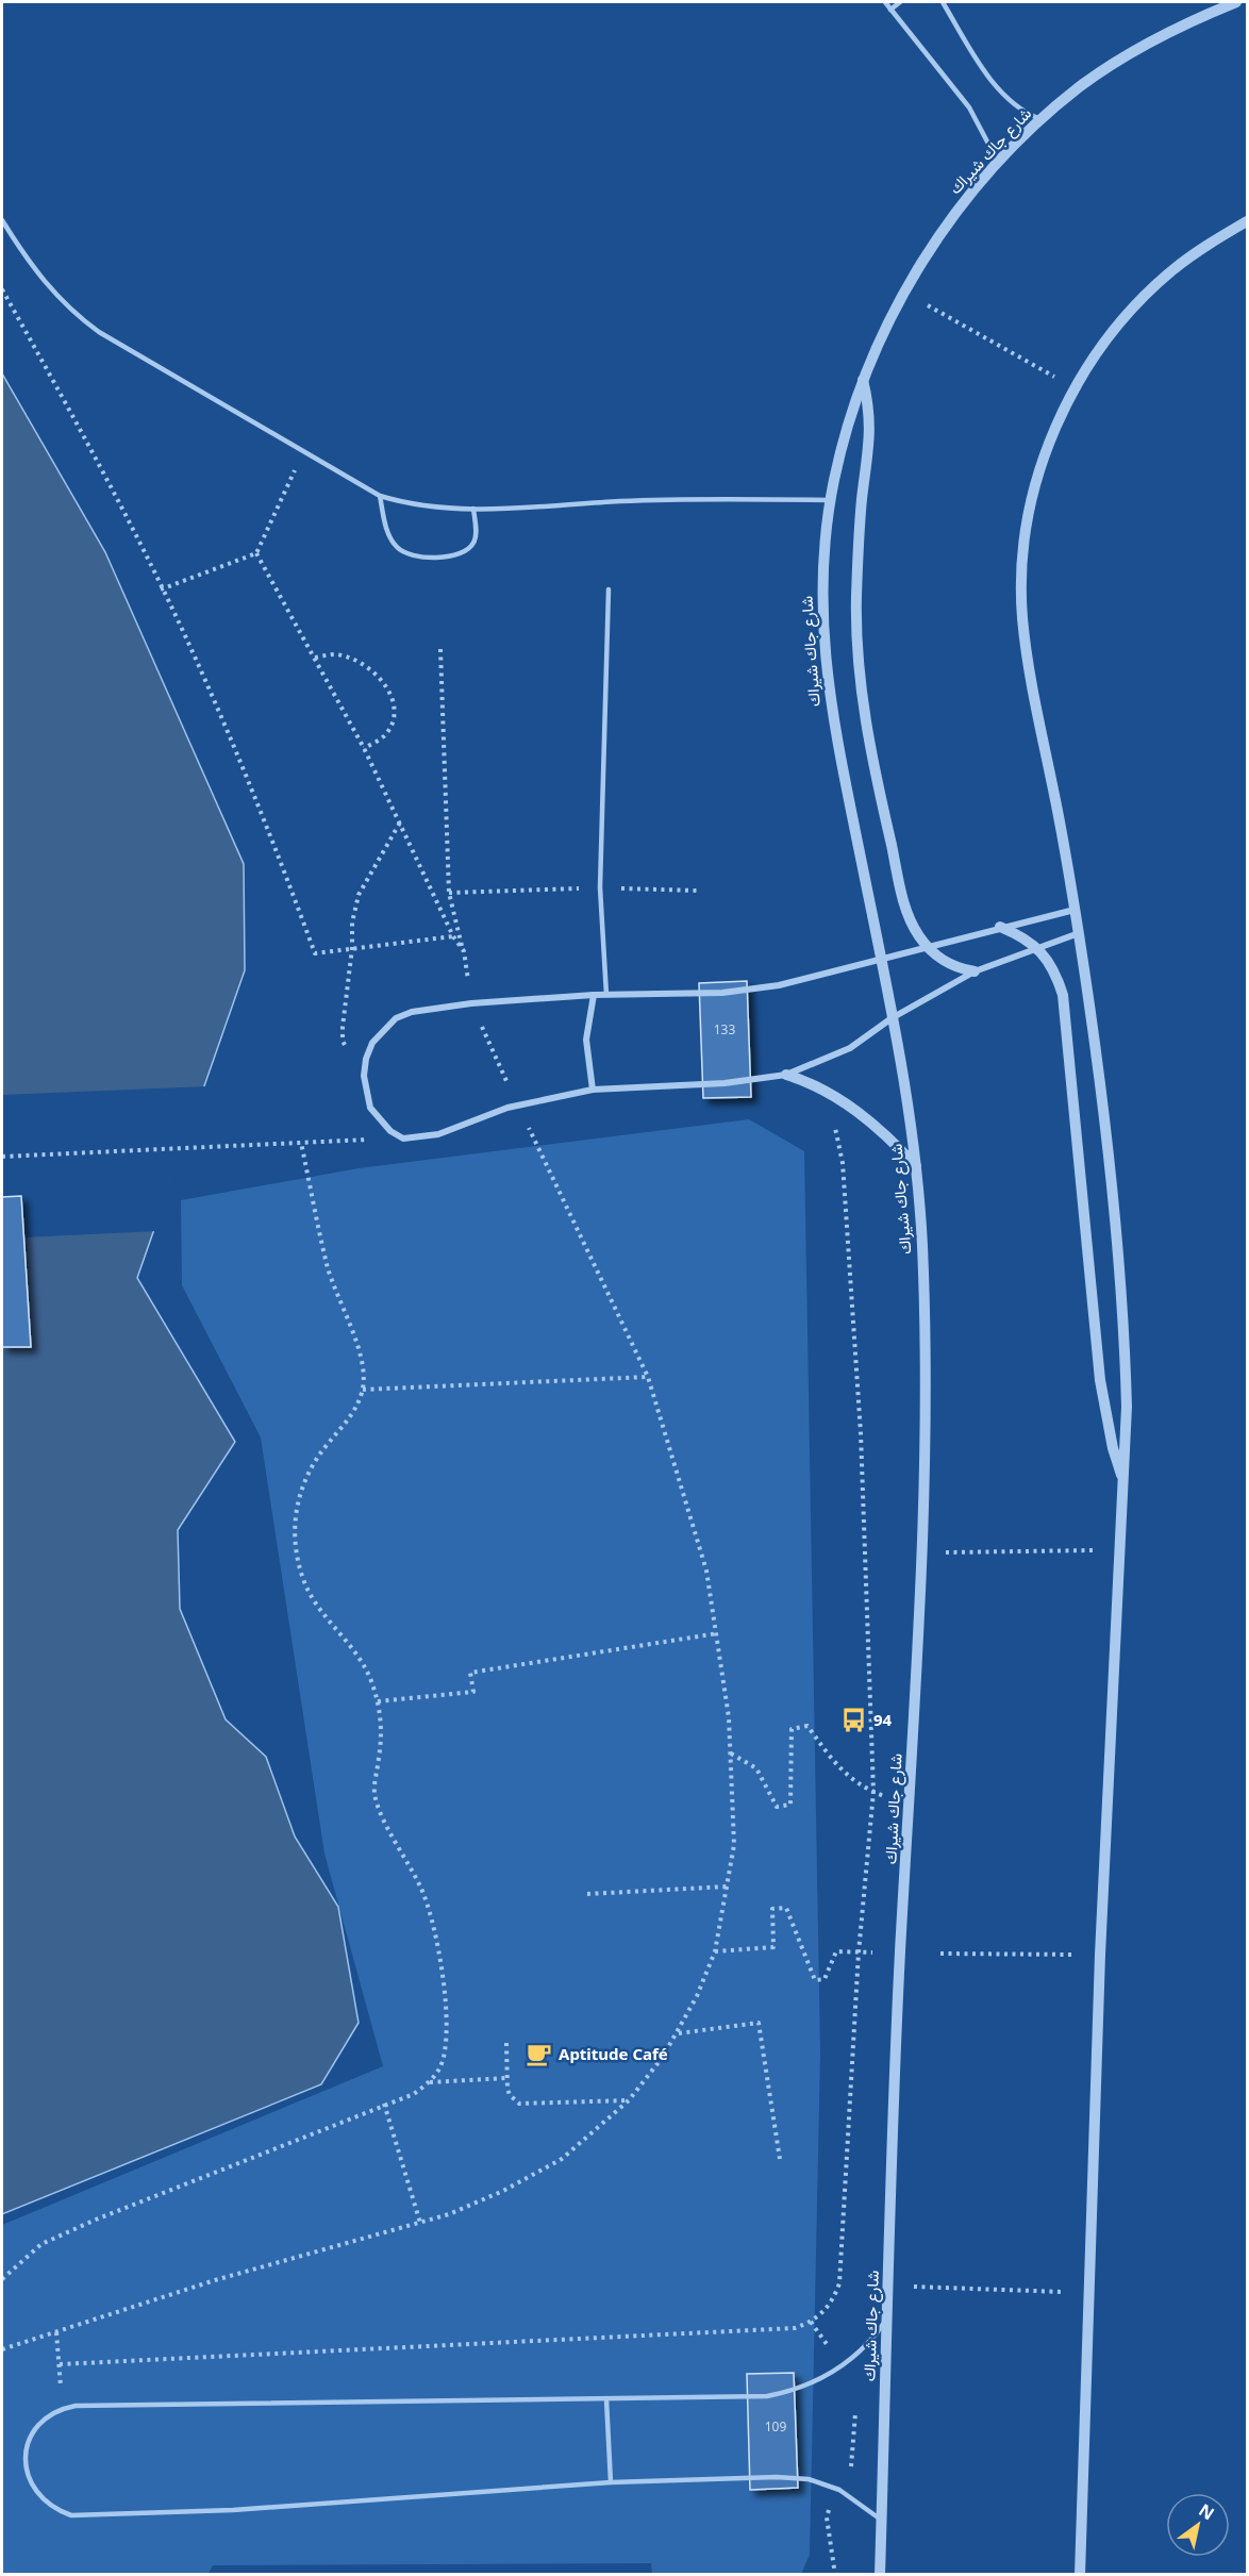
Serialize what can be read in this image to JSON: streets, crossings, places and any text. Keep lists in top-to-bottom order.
{
  "streets": {
    "street": ["شارع جاك شيراك"]
  },
  "places": {
    "bus stop": ["94"],
    "cafe": ["Aptitude Café"]
  },
  "house_numbers": ["133", "109"],
  "north": "top right"
}
